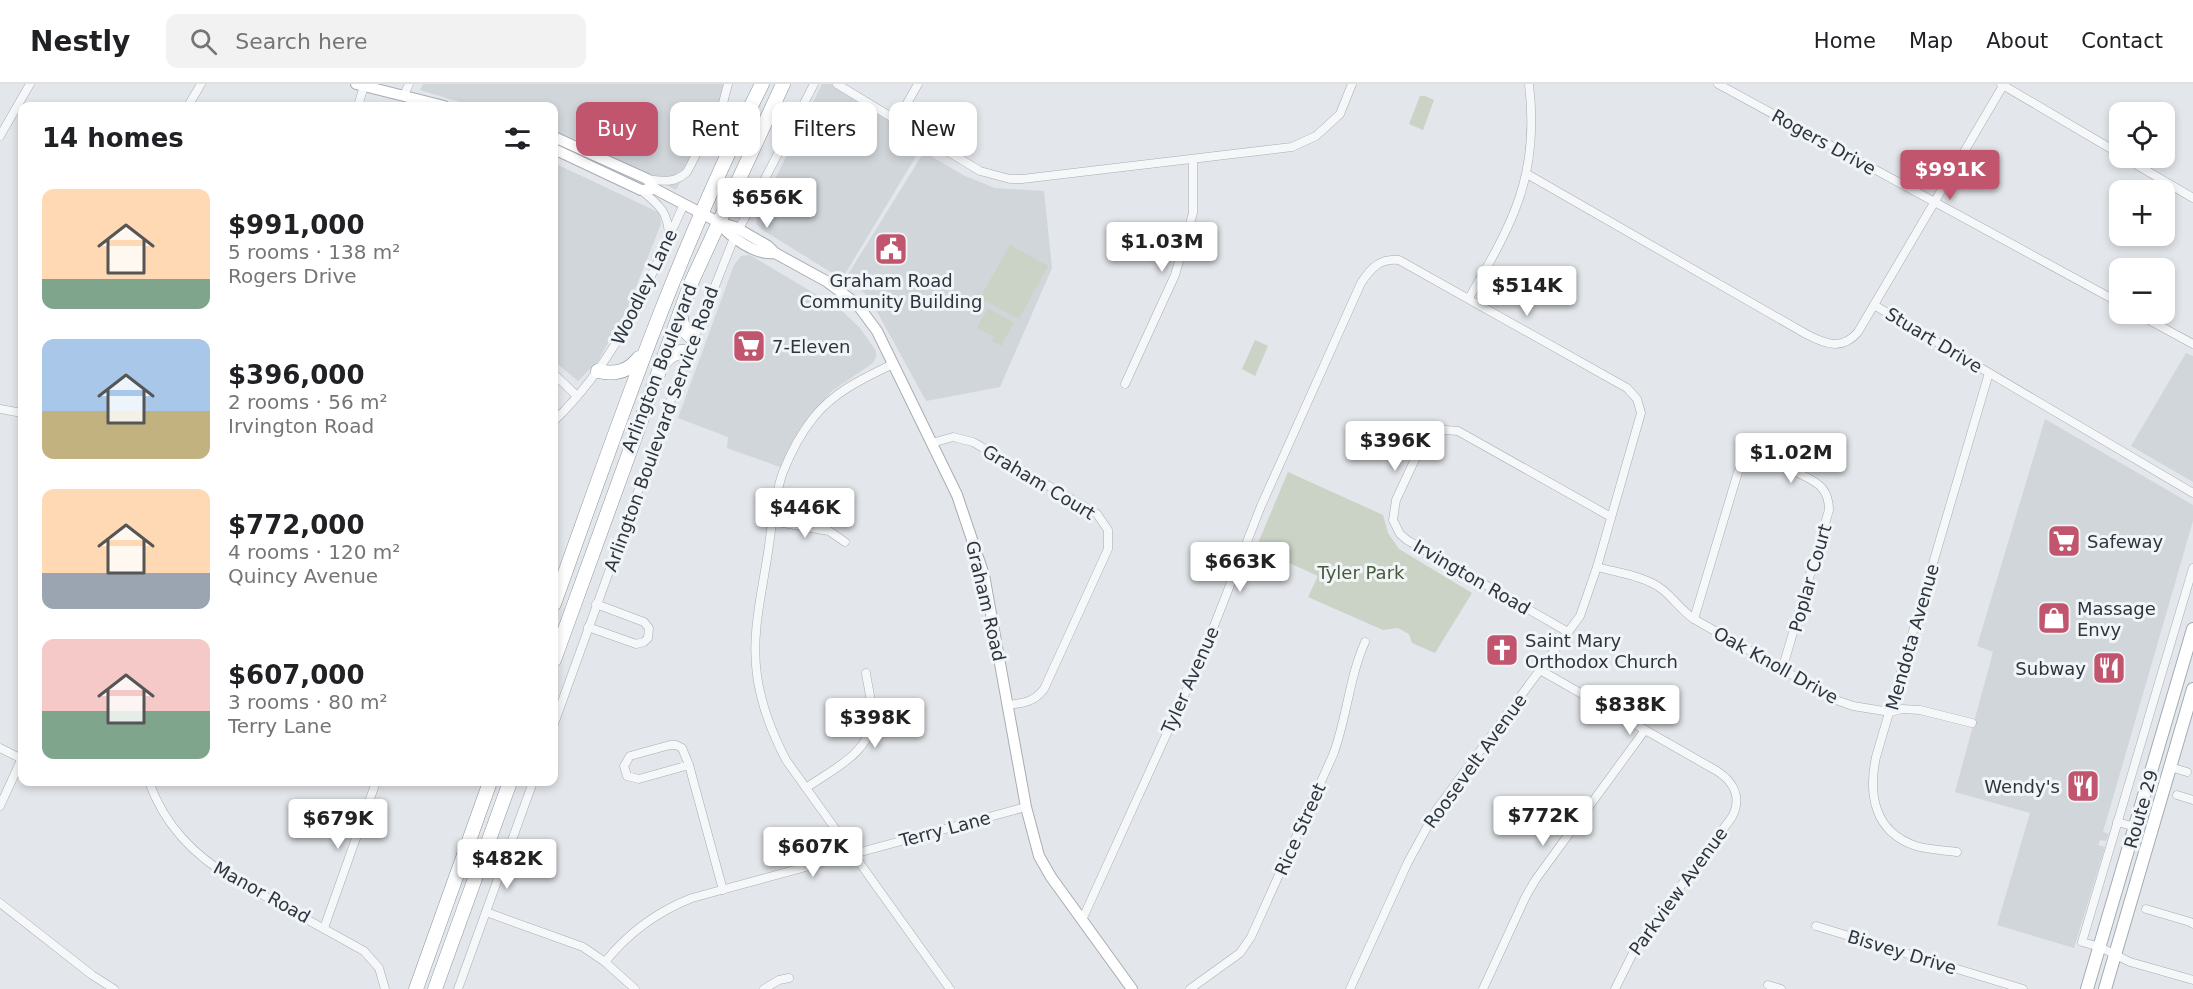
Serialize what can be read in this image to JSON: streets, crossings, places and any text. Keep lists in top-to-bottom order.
{
  "streets": {
    "highway": ["Arlington Boulevard"],
    "main road": ["Route 29"],
    "street": [
      "Rogers Drive",
      "Woodley Lane",
      "Stuart Drive",
      "Arlington Boulevard Service Road",
      "Graham Court",
      "Irvington Road",
      "Poplar Court",
      "Graham Road",
      "Mendota Avenue",
      "Oak Knoll Drive",
      "Tyler Avenue",
      "Roosevelt Avenue",
      "Terry Lane",
      "Rice Street",
      "Parkview Avenue",
      "Manor Road",
      "Bisvey Drive"
    ]
  },
  "crossings": [
    ["Woodley Lane", "Graham Road"],
    ["Stuart Drive", "Mendota Avenue"],
    ["Arlington Boulevard", "Graham Road"],
    ["Arlington Boulevard Service Road", "Graham Road"],
    ["Graham Court", "Graham Road"],
    ["Irvington Road", "Roosevelt Avenue"],
    ["Poplar Court", "Oak Knoll Drive"],
    ["Graham Road", "Tyler Avenue"],
    ["Graham Road", "Terry Lane"],
    ["Mendota Avenue", "Oak Knoll Drive"],
    ["Oak Knoll Drive", "Roosevelt Avenue"],
    ["Tyler Avenue", "Roosevelt Avenue"]
  ],
  "parks": ["Tyler Park"],
  "places": {
    "public building": ["Graham Road Community Building"],
    "supermarket": ["7-Eleven", "Safeway"],
    "shop": ["Massage Envy"],
    "church": ["Saint Mary Orthodox Church"],
    "restaurant": ["Subway", "Wendy's"]
  },
  "page": {
    "header": "Nestly",
    "search": "Search here",
    "nav": [
      "Home",
      "Map",
      "About",
      "Contact"
    ],
    "map_buttons": ["+", "−"],
    "chip": [
      "Buy",
      "Rent",
      "Filters",
      "New"
    ],
    "heading": "14 homes",
    "price": [
      "$991K",
      "$656K",
      "$1.03M",
      "$514K",
      "$396K",
      "$1.02M",
      "$446K",
      "$663K",
      "$838K",
      "$398K",
      "$772K",
      "$679K",
      "$607K",
      "$482K"
    ],
    "list": [
      {
        "name": "$991,000",
        "note": "5 rooms · 138 m² · Rogers Drive"
      },
      {
        "name": "$396,000",
        "note": "2 rooms · 56 m² · Irvington Road"
      },
      {
        "name": "$772,000",
        "note": "4 rooms · 120 m² · Quincy Avenue"
      },
      {
        "name": "$607,000",
        "note": "3 rooms · 80 m² · Terry Lane"
      }
    ]
  }
}
